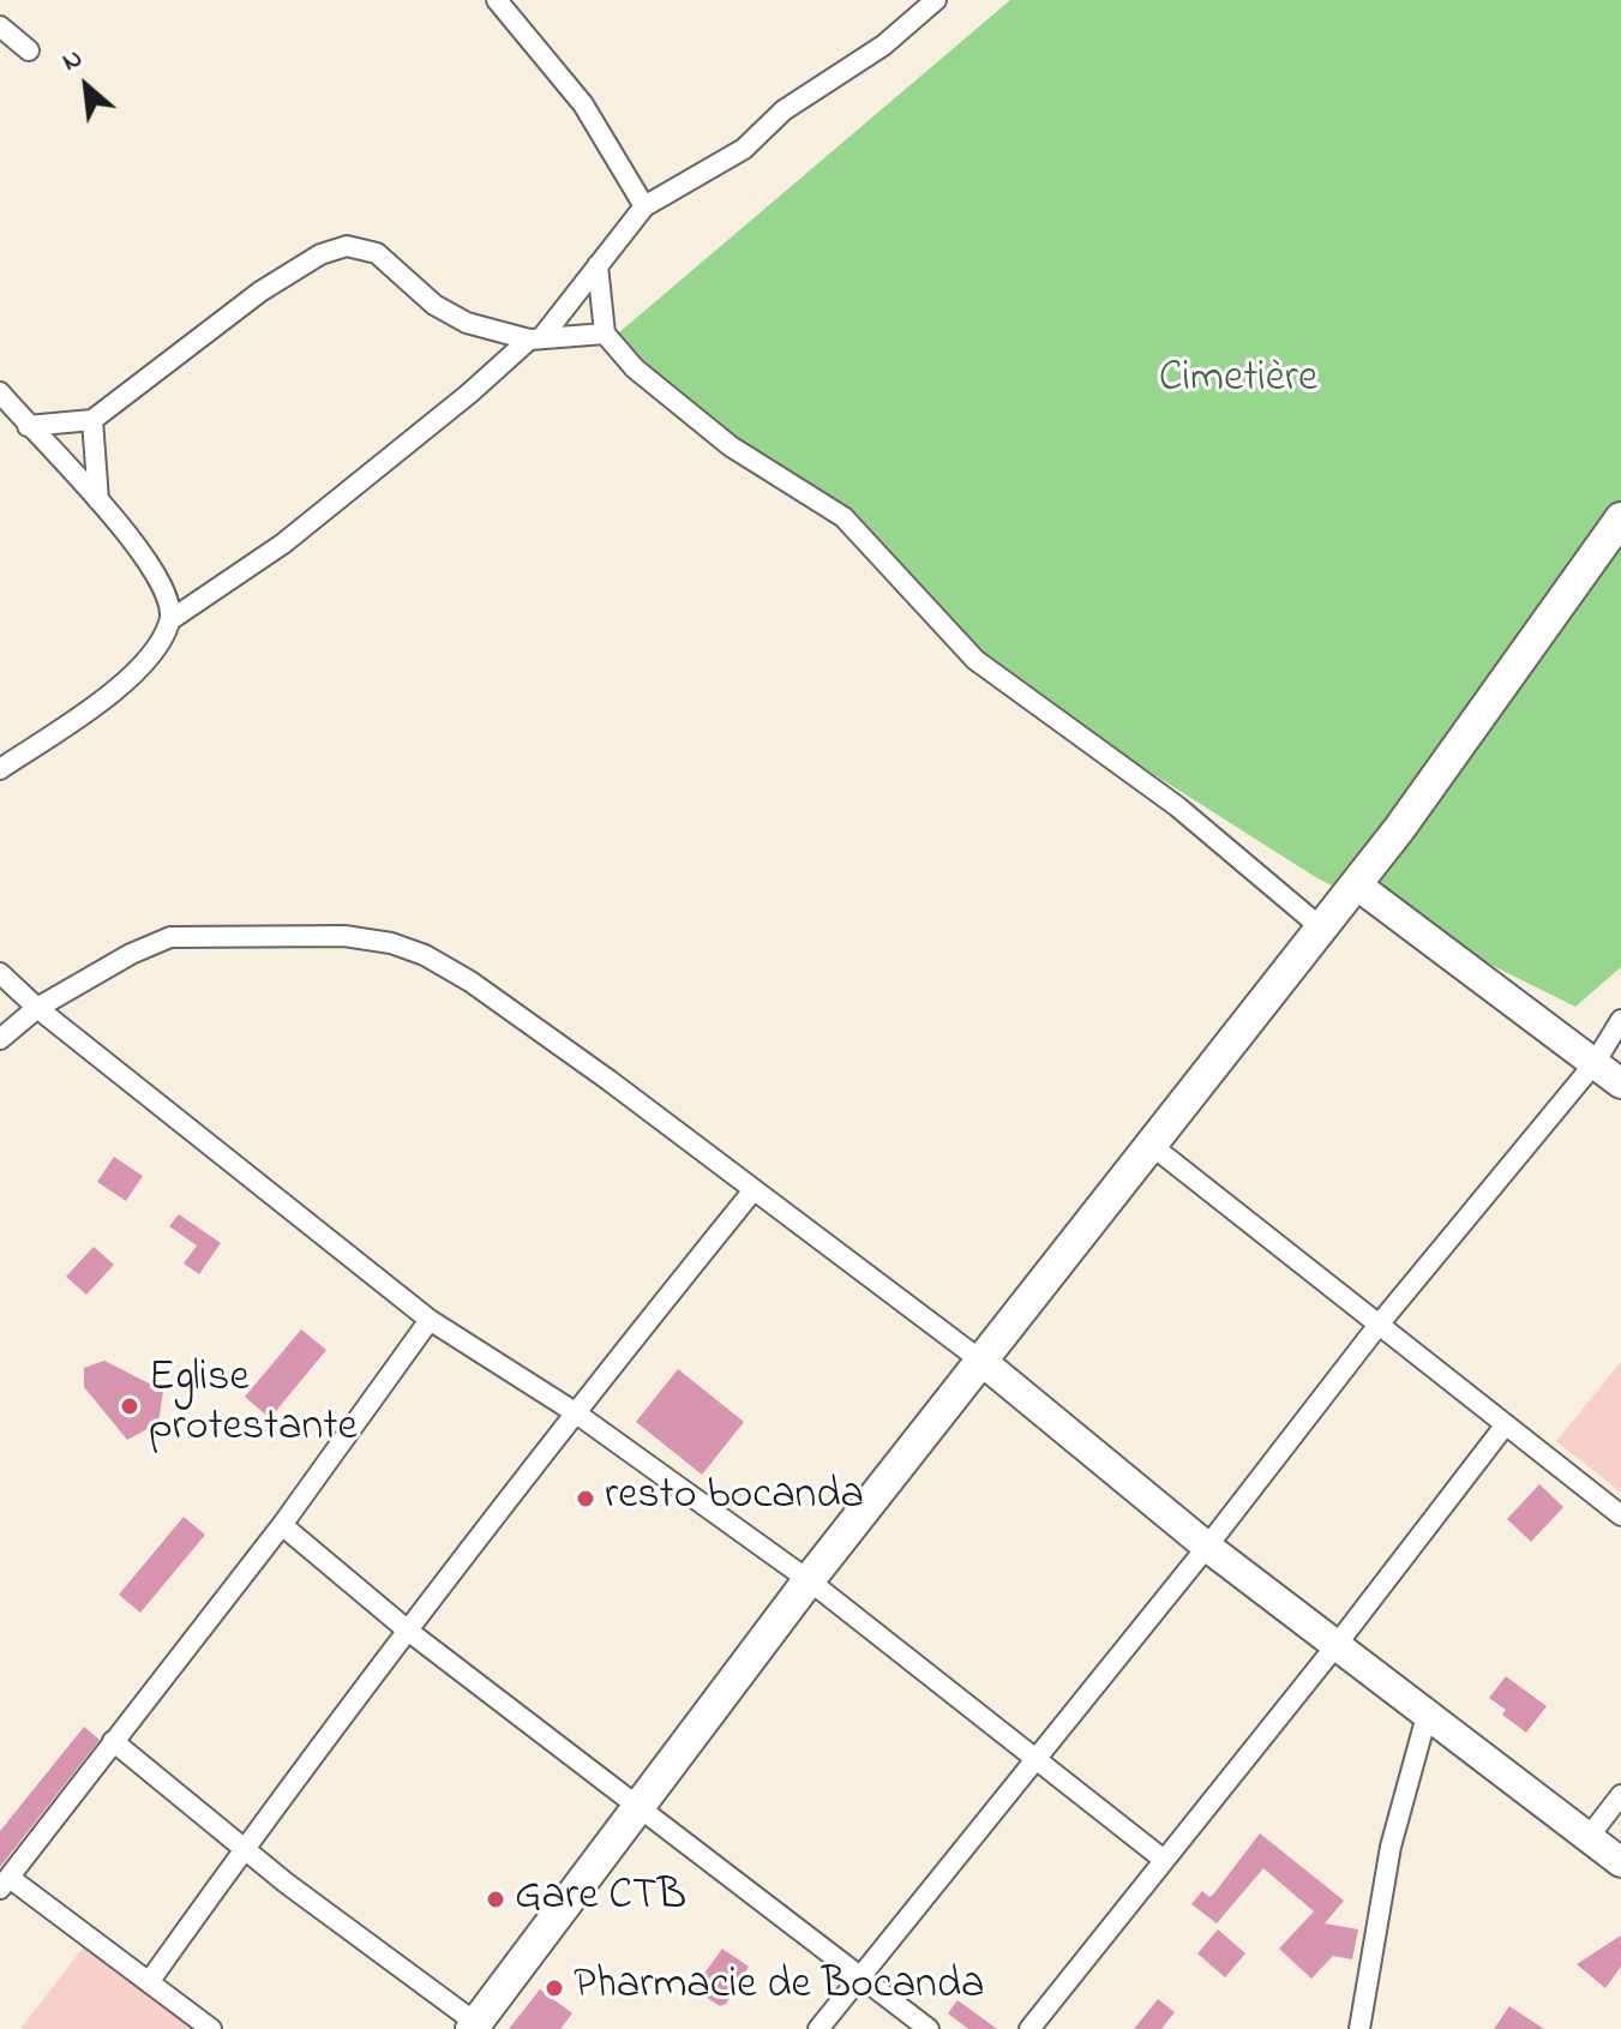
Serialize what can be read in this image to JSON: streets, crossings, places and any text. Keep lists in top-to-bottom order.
{
  "parks": ["Cimetière"],
  "places": [
    "Eglise protestante",
    "resto bocanda",
    "Gare CTB",
    "Pharmacie de Bocanda"
  ],
  "north": "top left"
}
